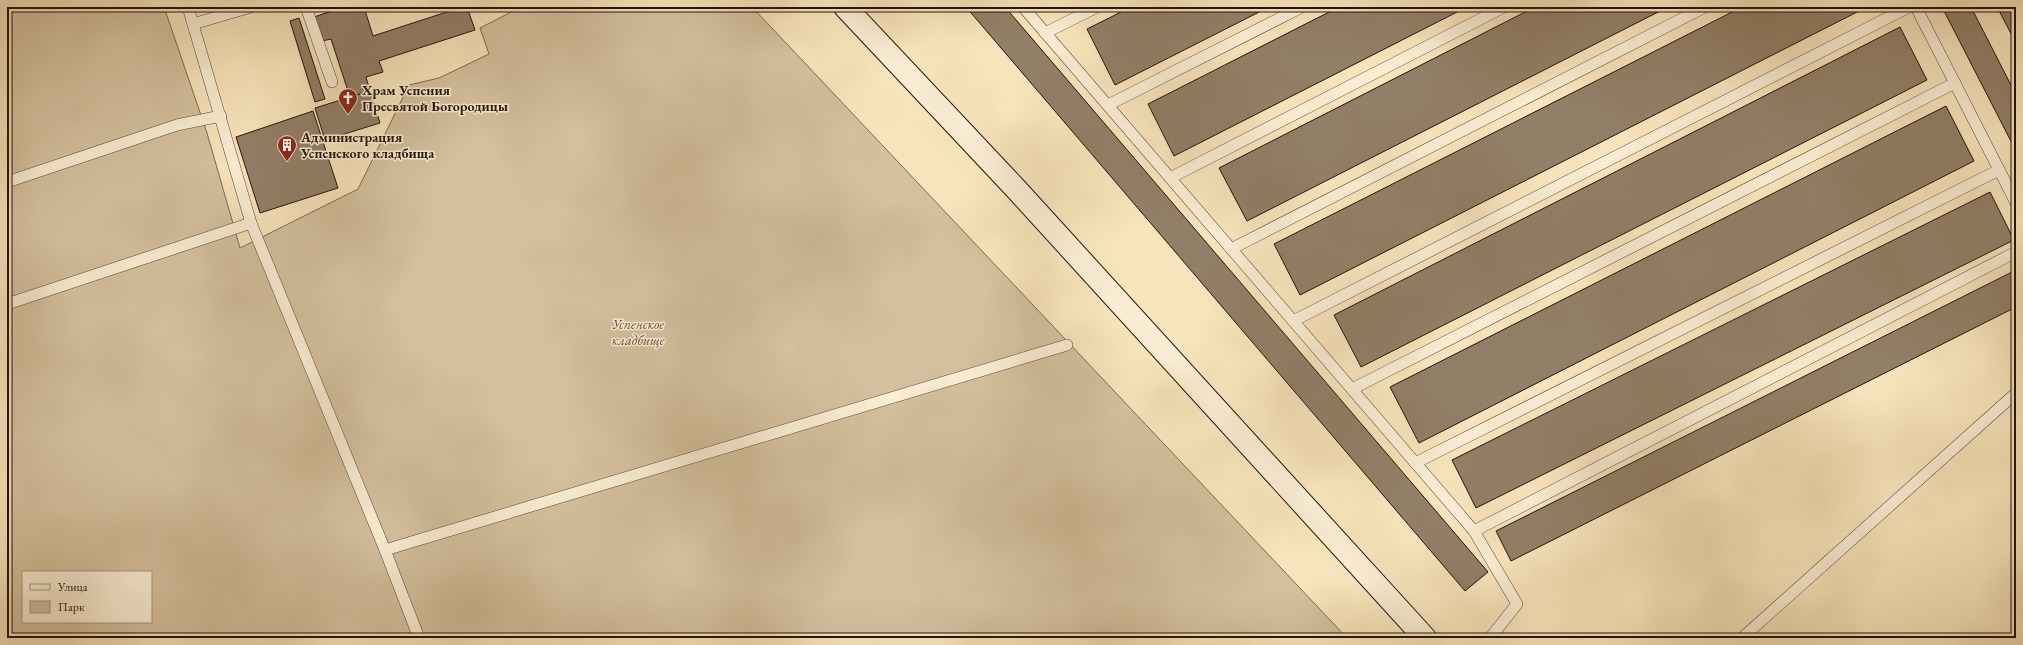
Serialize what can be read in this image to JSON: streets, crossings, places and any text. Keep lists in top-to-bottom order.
{
  "parks": ["Успенское кладбище"],
  "places": {
    "church": ["Храм Успения Пресвятой Богородицы"],
    "building": ["Администрация Успенского кладбища"]
  },
  "legend": ["Улица", "Парк"]
}
